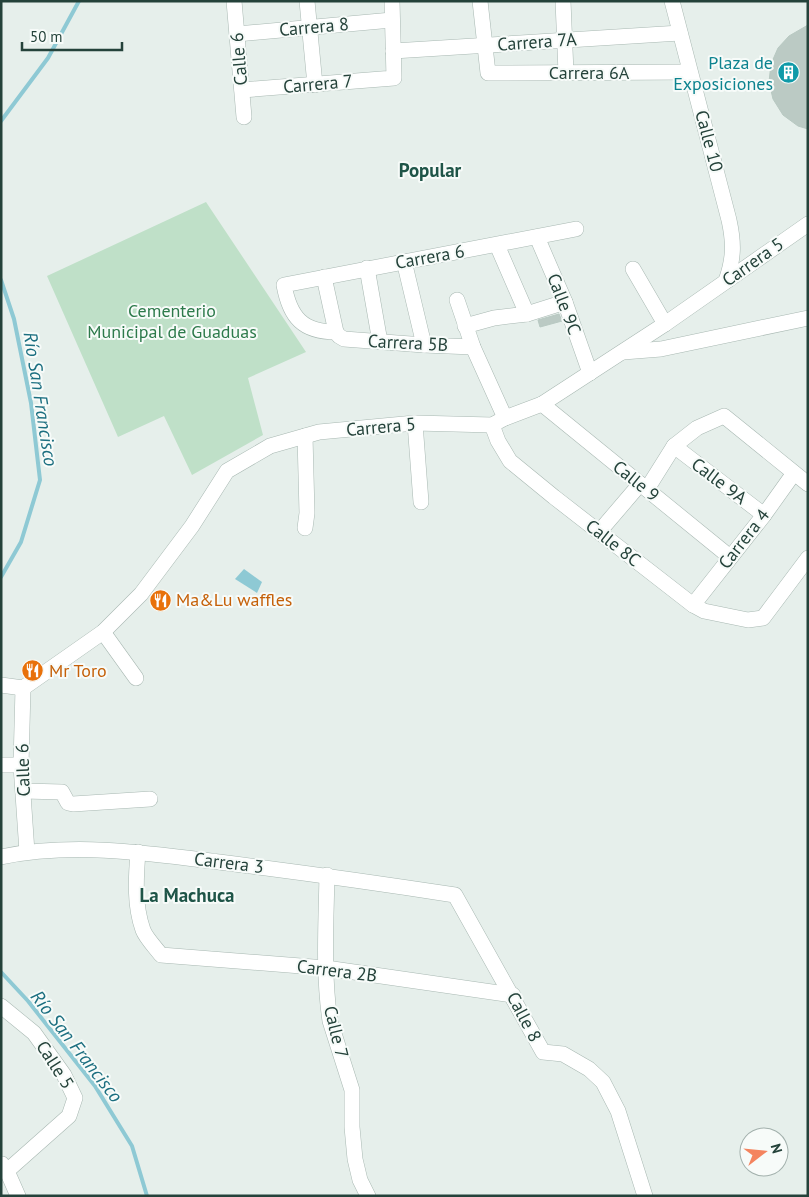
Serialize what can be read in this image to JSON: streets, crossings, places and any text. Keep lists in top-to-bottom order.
{
  "streets": {
    "street": [
      "Carrera 8",
      "Carrera 7A",
      "Calle 6",
      "Carrera 6A",
      "Carrera 7",
      "Calle 10",
      "Carrera 6",
      "Carrera 5",
      "Calle 9C",
      "Carrera 5B",
      "Calle 9",
      "Calle 9A",
      "Carrera 4",
      "Calle 8C",
      "Carrera 3",
      "Carrera 2B",
      "Calle 8",
      "Calle 7",
      "Calle 5"
    ]
  },
  "crossings": [
    ["Carrera 8", "Calle 6"],
    ["Carrera 7A", "Carrera 6A"],
    ["Carrera 7A", "Carrera 7"],
    ["Carrera 7A", "Calle 10"],
    ["Calle 6", "Carrera 7"],
    ["Calle 6", "Carrera 5"],
    ["Calle 6", "Carrera 3"],
    ["Carrera 6A", "Calle 10"],
    ["Calle 10", "Carrera 5"],
    ["Carrera 6", "Calle 9C"],
    ["Carrera 6", "Carrera 5B"],
    ["Carrera 5", "Calle 9C"],
    ["Carrera 5", "Calle 9"],
    ["Carrera 5", "Calle 8C"],
    ["Calle 9C", "Carrera 5B"],
    ["Calle 9", "Carrera 4"],
    ["Calle 9A", "Carrera 4"],
    ["Carrera 4", "Calle 8C"],
    ["Carrera 3", "Carrera 2B"],
    ["Carrera 3", "Calle 8"],
    ["Carrera 3", "Calle 7"],
    ["Carrera 2B", "Calle 8"],
    ["Carrera 2B", "Calle 7"]
  ],
  "districts": ["Popular", "La Machuca"],
  "water": ["Río San Francisco"],
  "parks": ["Cementerio Municipal de Guaduas"],
  "places": {
    "building": ["Plaza de Exposiciones"],
    "restaurant": ["Ma&Lu waffles", "Mr Toro"]
  },
  "scale_bar": "50 m",
  "north": "right"
}
